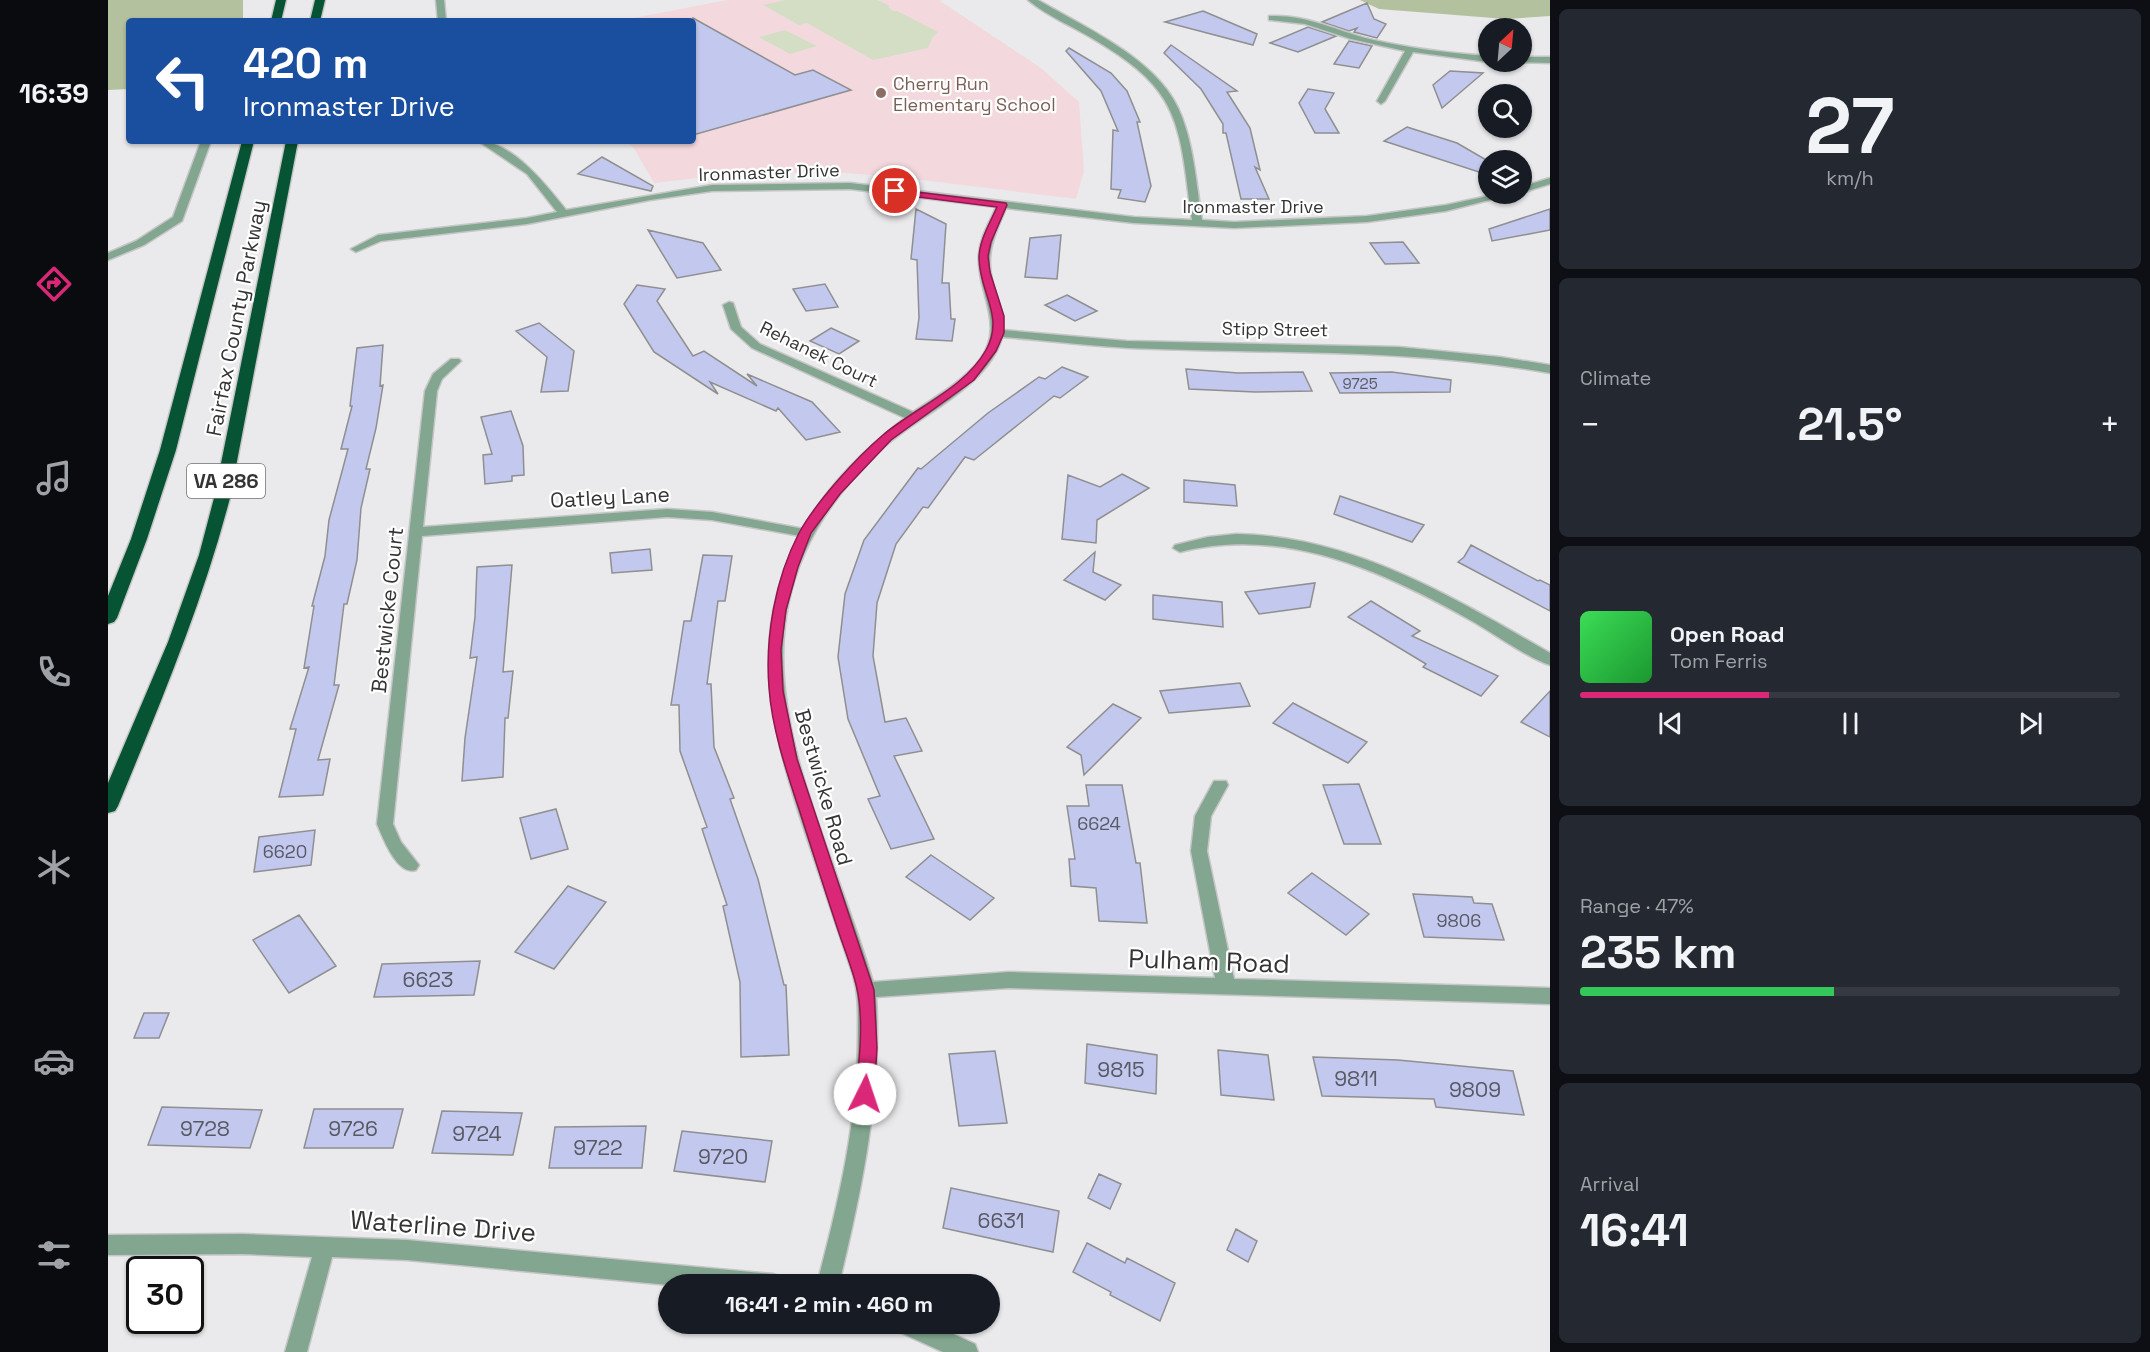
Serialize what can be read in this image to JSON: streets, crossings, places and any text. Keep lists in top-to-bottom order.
{
  "streets": {
    "highway": ["Fairfax County Parkway", "VA 286"],
    "street": [
      "Ironmaster Drive",
      "Stipp Street",
      "Rehanek Court",
      "Oatley Lane",
      "Bestwicke Court",
      "Bestwicke Road",
      "Pulham Road",
      "Waterline Drive"
    ]
  },
  "crossings": [
    ["Stipp Street", "Bestwicke Road"],
    ["Rehanek Court", "Bestwicke Road"],
    ["Oatley Lane", "Bestwicke Court"],
    ["Oatley Lane", "Bestwicke Road"],
    ["Bestwicke Road", "Pulham Road"]
  ],
  "places": ["Cherry Run Elementary School"],
  "house_numbers": [
    "9725",
    "6624",
    "6620",
    "9806",
    "6623",
    "9815",
    "9811",
    "9809",
    "9728",
    "9726",
    "9724",
    "9722",
    "9720",
    "6631"
  ],
  "north": "top right",
  "page": {
    "tabs": "16:39",
    "tile": [
      ["27", "km/h"],
      "Climate",
      ["Range · 47%", "235 km"],
      ["Arrival", "16:41"]
    ],
    "turn": ["420 m", "Ironmaster Drive"],
    "heat": ["−", "21.5°", "+"],
    "song": ["Open Road", "Tom Ferris"],
    "limit": "30",
    "trip": "16:41 · 2 min · 460 m"
  }
}
